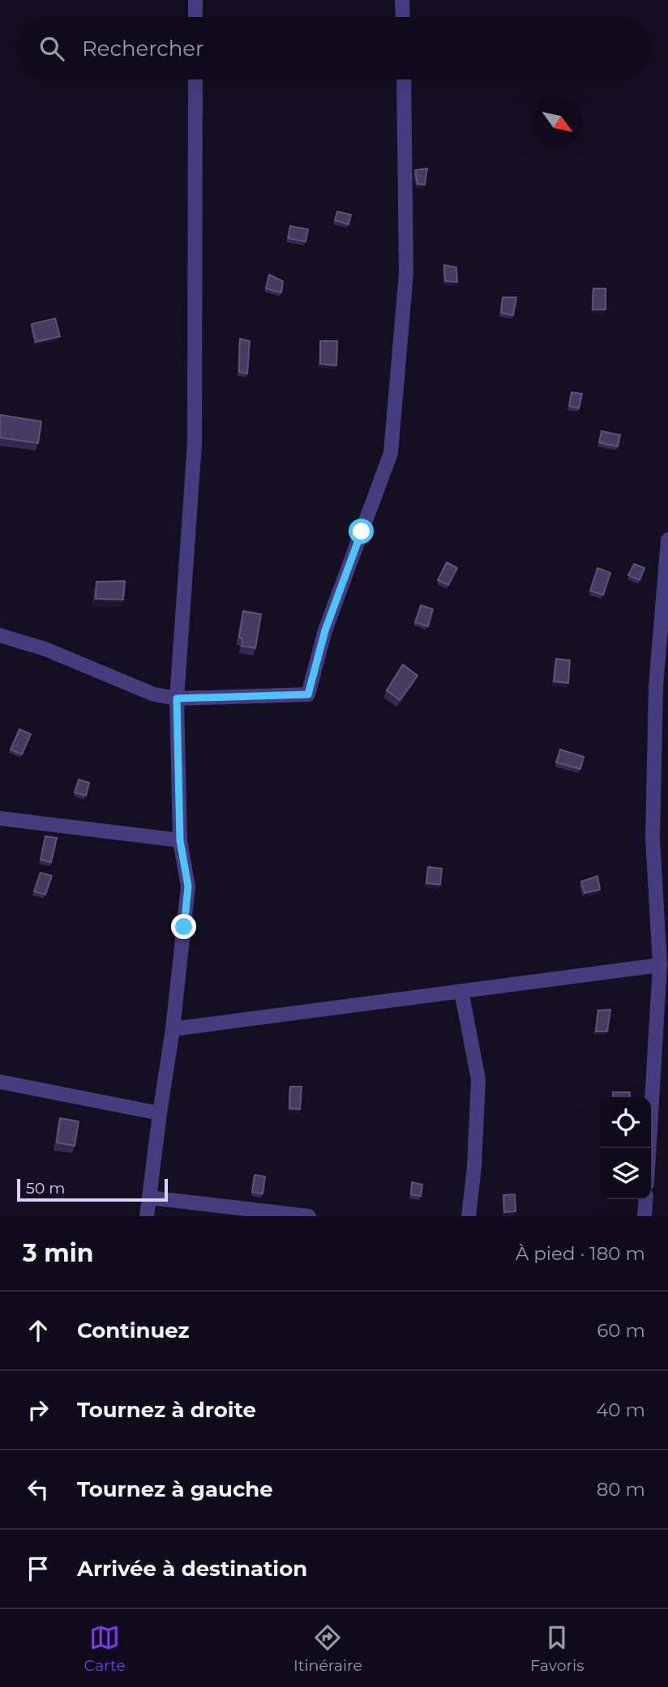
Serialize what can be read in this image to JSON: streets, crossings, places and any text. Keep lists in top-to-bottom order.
{
  "scale_bar": "50 m",
  "north": "bottom right",
  "page": {
    "search": "Rechercher",
    "scale": "50 m",
    "heading": ["3 min", "À pied · 180 m"],
    "list": [
      ["Continuez", "60 m"],
      ["Tournez à droite", "40 m"],
      ["Tournez à gauche", "80 m"],
      "Arrivée à destination"
    ],
    "nav": ["Carte", "Itinéraire", "Favoris"]
  }
}
